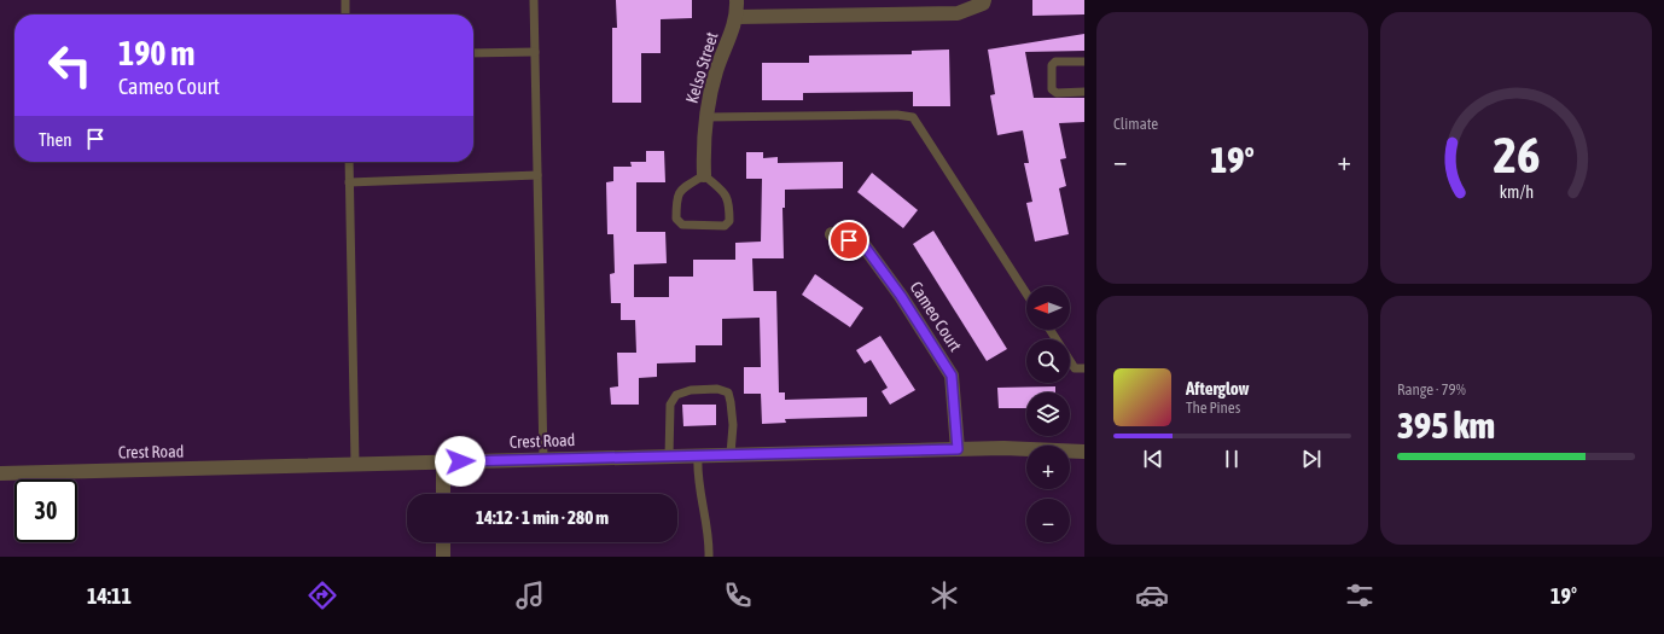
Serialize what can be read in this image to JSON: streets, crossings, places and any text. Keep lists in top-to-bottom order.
{
  "streets": {
    "street": ["Kelso Street", "Cameo Court", "Crest Road"]
  },
  "crossings": [
    ["Cameo Court", "Crest Road"]
  ],
  "north": "left",
  "page": {
    "tile": [
      "Climate",
      ["Range · 79%", "395 km"]
    ],
    "turn": ["190 m", "Cameo Court"],
    "then": "Then",
    "heat": ["−", "19°", "+"],
    "map_buttons": ["+", "−"],
    "song": ["Afterglow", "The Pines"],
    "limit": "30",
    "trip": "14:12 · 1 min · 280 m",
    "tabs": ["14:11", "19°"],
    "gauge": ["26", "km/h"]
  }
}
